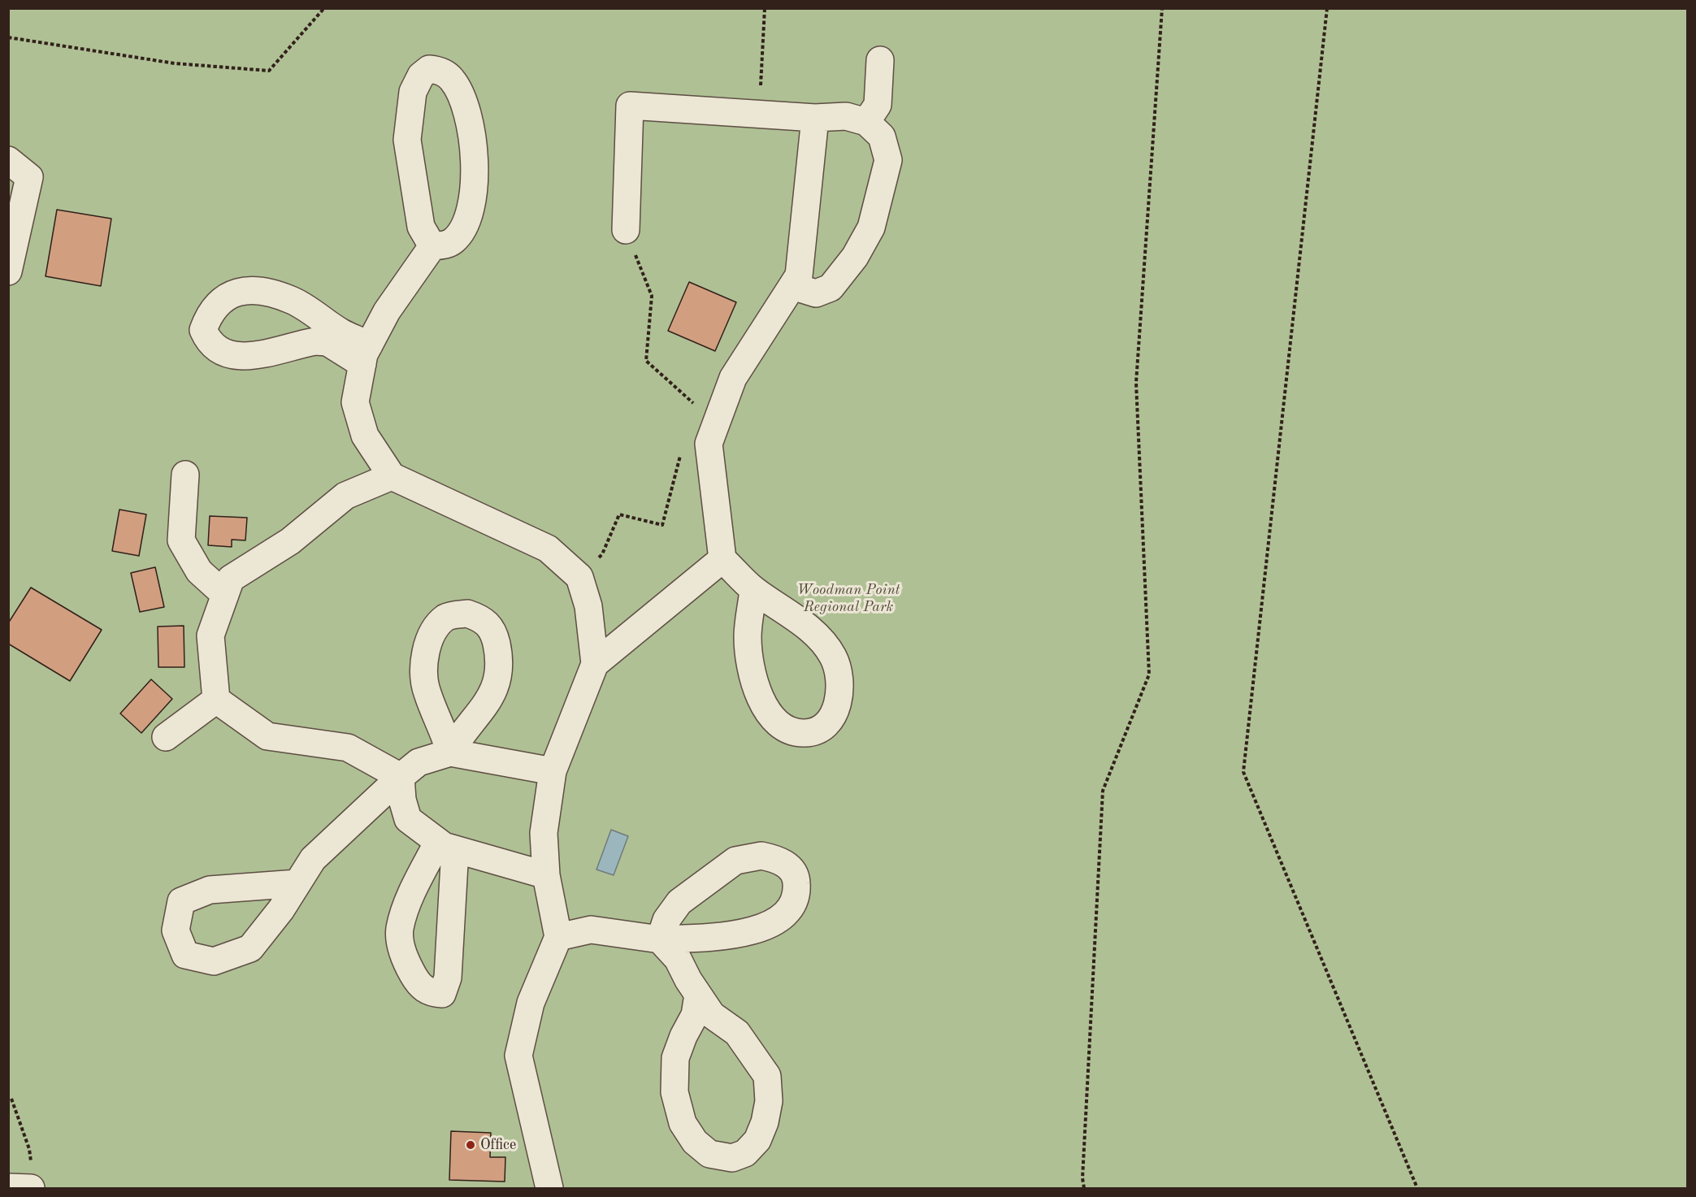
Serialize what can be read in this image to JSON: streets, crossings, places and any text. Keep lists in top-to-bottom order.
{
  "parks": ["Woodman Point Regional Park"],
  "places": ["Office"]
}
